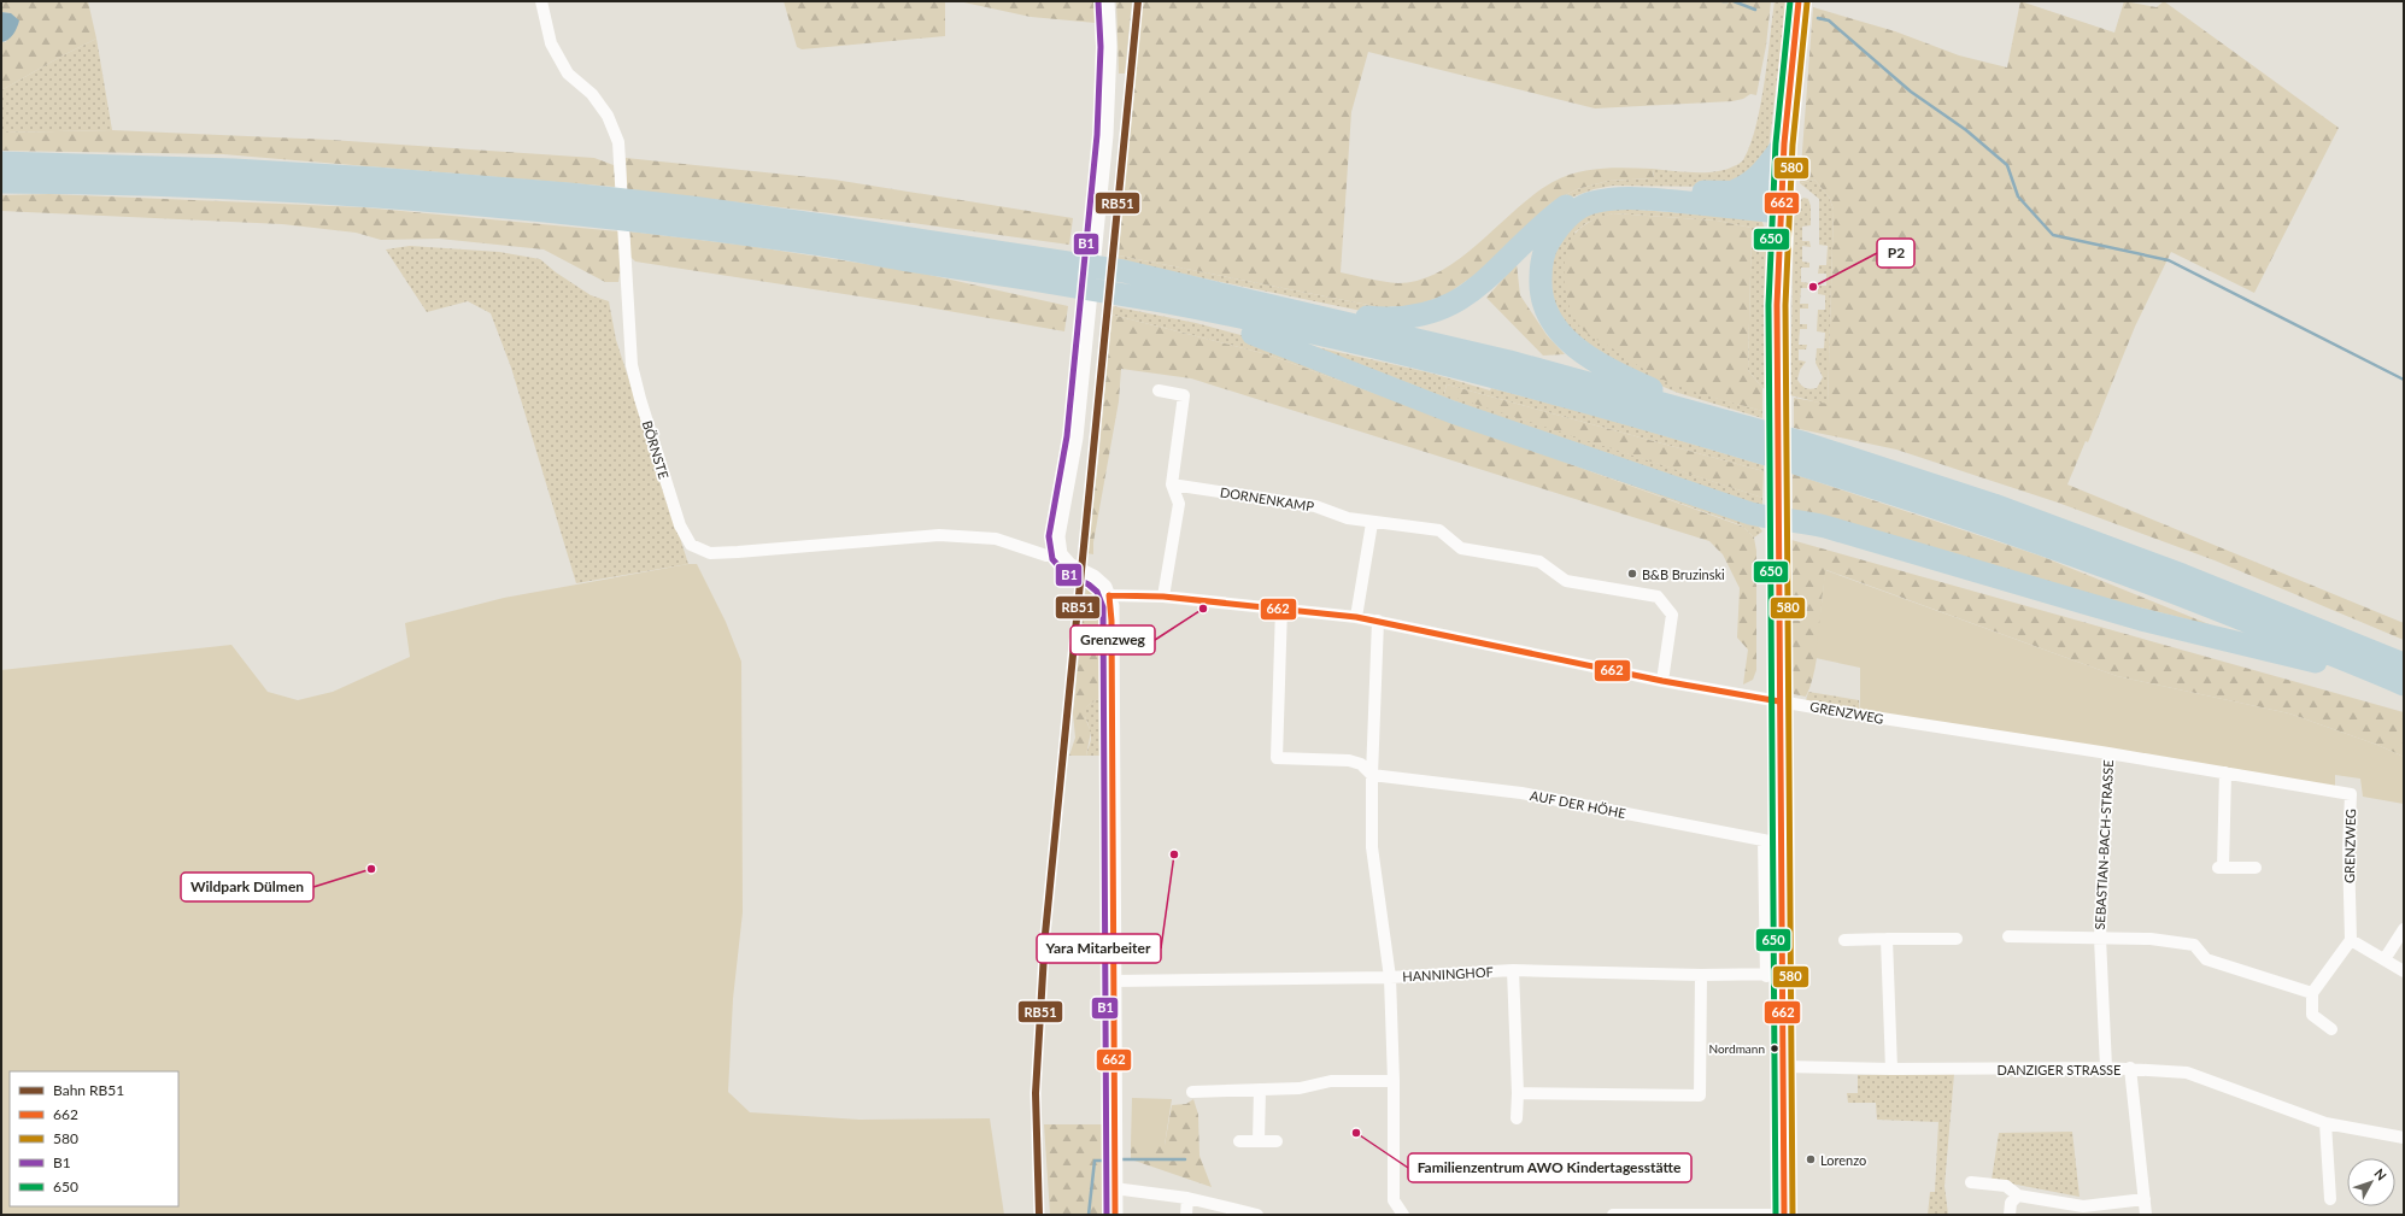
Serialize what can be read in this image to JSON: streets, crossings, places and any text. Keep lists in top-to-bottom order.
{
  "streets": {
    "street": [
      "BÖRNSTE",
      "DORNENKAMP",
      "GRENZWEG",
      "AUF DER HÖHE",
      "SEBASTIAN-BACH-STRASSE",
      "HANNINGHOF",
      "DANZIGER STRASSE"
    ]
  },
  "crossings": [
    ["DORNENKAMP", "GRENZWEG"],
    ["GRENZWEG", "SEBASTIAN-BACH-STRASSE"],
    ["SEBASTIAN-BACH-STRASSE", "DANZIGER STRASSE"]
  ],
  "places": [
    "P2",
    "B&B Bruzinski",
    "Grenzweg",
    "Yara Mitarbeiter",
    "Wildpark Dülmen",
    "Nordmann",
    "Familienzentrum AWO Kindertagesstätte",
    "Lorenzo"
  ],
  "lines": [
    "rail line RB51",
    "transit line 662",
    "transit line B1",
    "transit line 650",
    "transit line 580"
  ],
  "legend": [
    "Bahn RB51",
    "662",
    "580",
    "B1",
    "650"
  ],
  "north": "top right"
}
